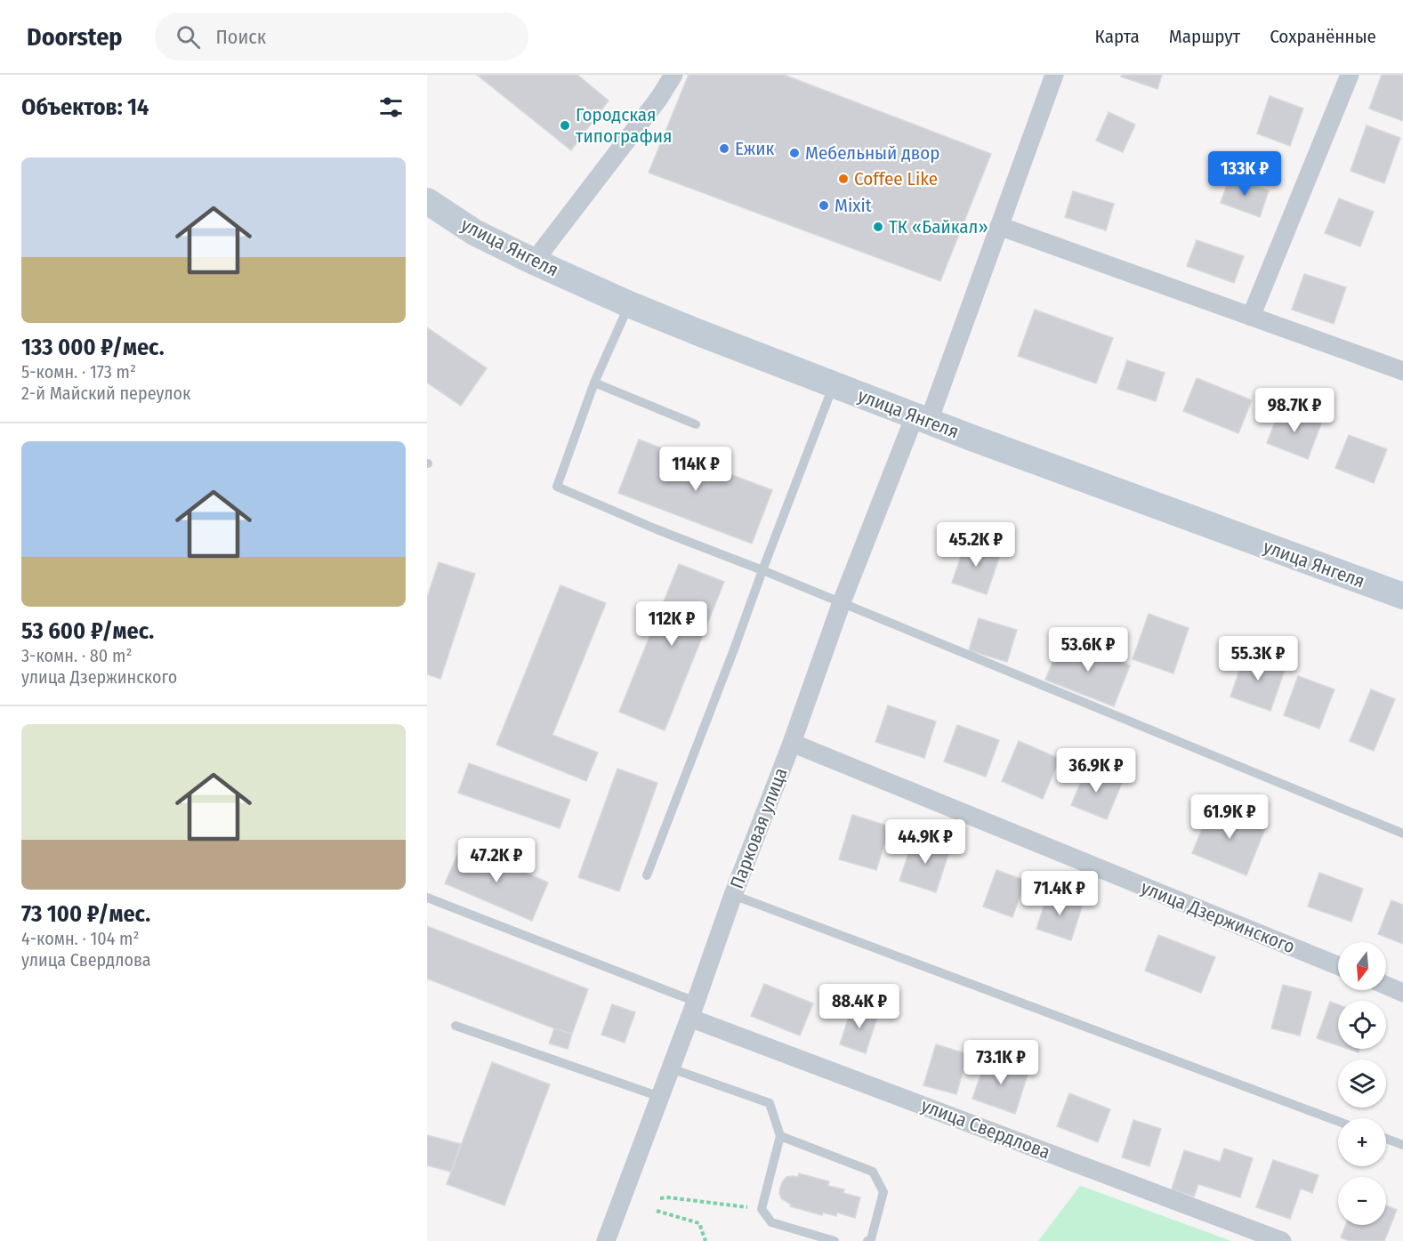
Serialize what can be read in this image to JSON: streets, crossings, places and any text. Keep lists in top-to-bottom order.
{
  "streets": {
    "main road": ["улица Янгеля"],
    "street": ["Парковая улица", "улица Дзержинского", "улица Свердлова"]
  },
  "crossings": [
    ["улица Янгеля", "Парковая улица"],
    ["Парковая улица", "улица Дзержинского"],
    ["Парковая улица", "улица Свердлова"]
  ],
  "places": [
    "Городская типография",
    "Ежик",
    "Мебельный двор",
    "Coffee Like",
    "Mixit",
    "ТК «Байкал»"
  ],
  "north": "bottom",
  "page": {
    "header": "Doorstep",
    "search": "Поиск",
    "nav": ["Карта", "Маршрут", "Сохранённые"],
    "heading": "Объектов: 14",
    "list": [
      {
        "name": "133 000 ₽/мес.",
        "note": "5-комн. · 173 m² · 2-й Майский переулок"
      },
      {
        "name": "53 600 ₽/мес.",
        "note": "3-комн. · 80 m² · улица Дзержинского"
      },
      {
        "name": "73 100 ₽/мес.",
        "note": "4-комн. · 104 m² · улица Свердлова"
      }
    ],
    "price": [
      "133K ₽",
      "98.7K ₽",
      "114K ₽",
      "45.2K ₽",
      "112K ₽",
      "53.6K ₽",
      "55.3K ₽",
      "36.9K ₽",
      "61.9K ₽",
      "44.9K ₽",
      "47.2K ₽",
      "71.4K ₽",
      "88.4K ₽",
      "73.1K ₽"
    ],
    "map_buttons": ["+", "−"]
  }
}
